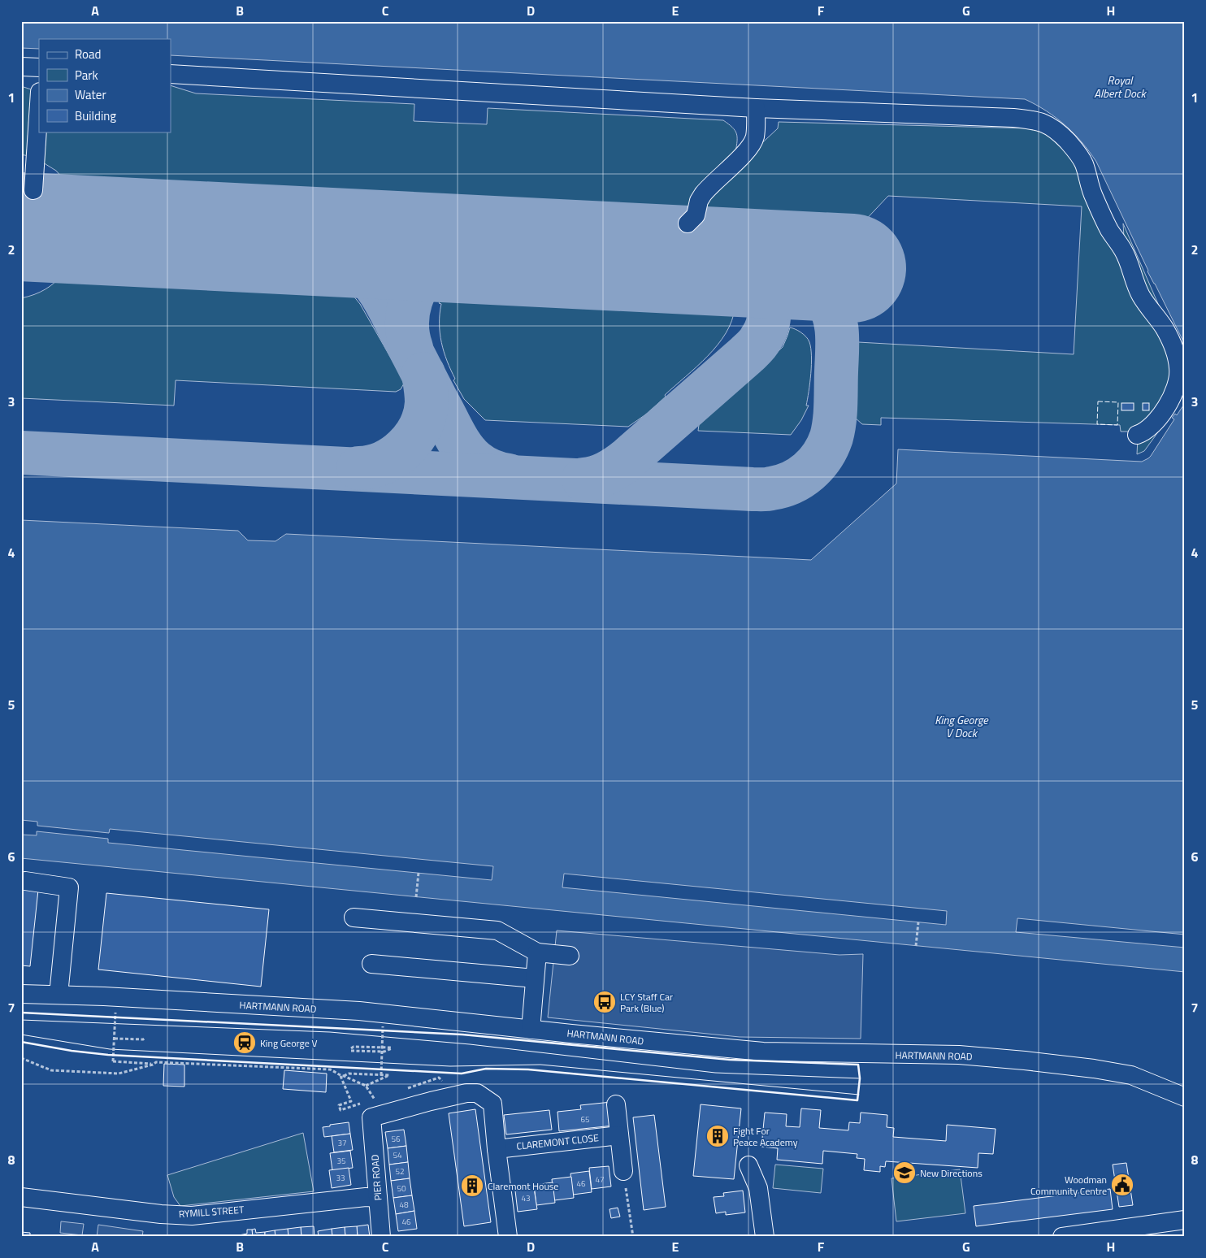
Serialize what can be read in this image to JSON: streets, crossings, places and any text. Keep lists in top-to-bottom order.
{
  "streets": {
    "street": [
      "HARTMANN ROAD",
      "CLAREMONT CLOSE",
      "PIER ROAD",
      "RYMILL STREET"
    ]
  },
  "crossings": [
    ["PIER ROAD", "RYMILL STREET"]
  ],
  "water": ["Royal Albert Dock", "King George V Dock"],
  "places": {
    "bus stop": ["LCY Staff Car Park (Blue)"],
    "station": ["King George V"],
    "building": ["Fight For Peace Academy", "Claremont House"],
    "school or university": ["New Directions"],
    "public building": ["Woodman Community Centre"]
  },
  "house_numbers": [
    "65",
    "56",
    "37",
    "54",
    "35",
    "52",
    "33",
    "47",
    "46",
    "50",
    "43",
    "48",
    "46"
  ],
  "legend": [
    "Road",
    "Park",
    "Water",
    "Building"
  ],
  "grid": {
    "columns": [
      "A",
      "B",
      "C",
      "D",
      "E",
      "F",
      "G",
      "H"
    ],
    "rows": [
      "1",
      "2",
      "3",
      "4",
      "5",
      "6",
      "7",
      "8"
    ]
  }
}
